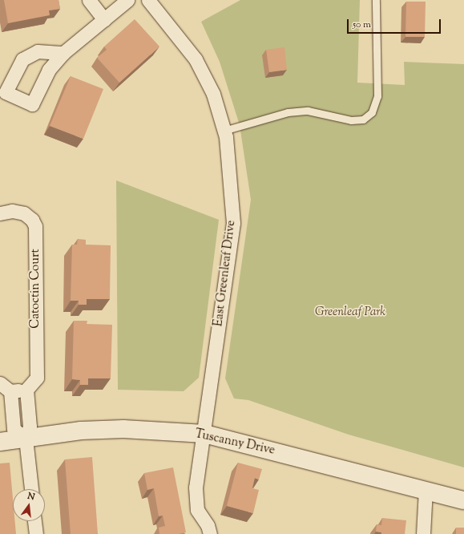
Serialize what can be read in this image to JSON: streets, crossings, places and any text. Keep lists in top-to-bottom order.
{
  "streets": {
    "street": ["East Greenleaf Drive", "Catoctin Court", "Tuscanny Drive"]
  },
  "crossings": [
    ["East Greenleaf Drive", "Tuscanny Drive"]
  ],
  "parks": ["Greenleaf Park"],
  "scale_bar": "50 m",
  "north": "top"
}
